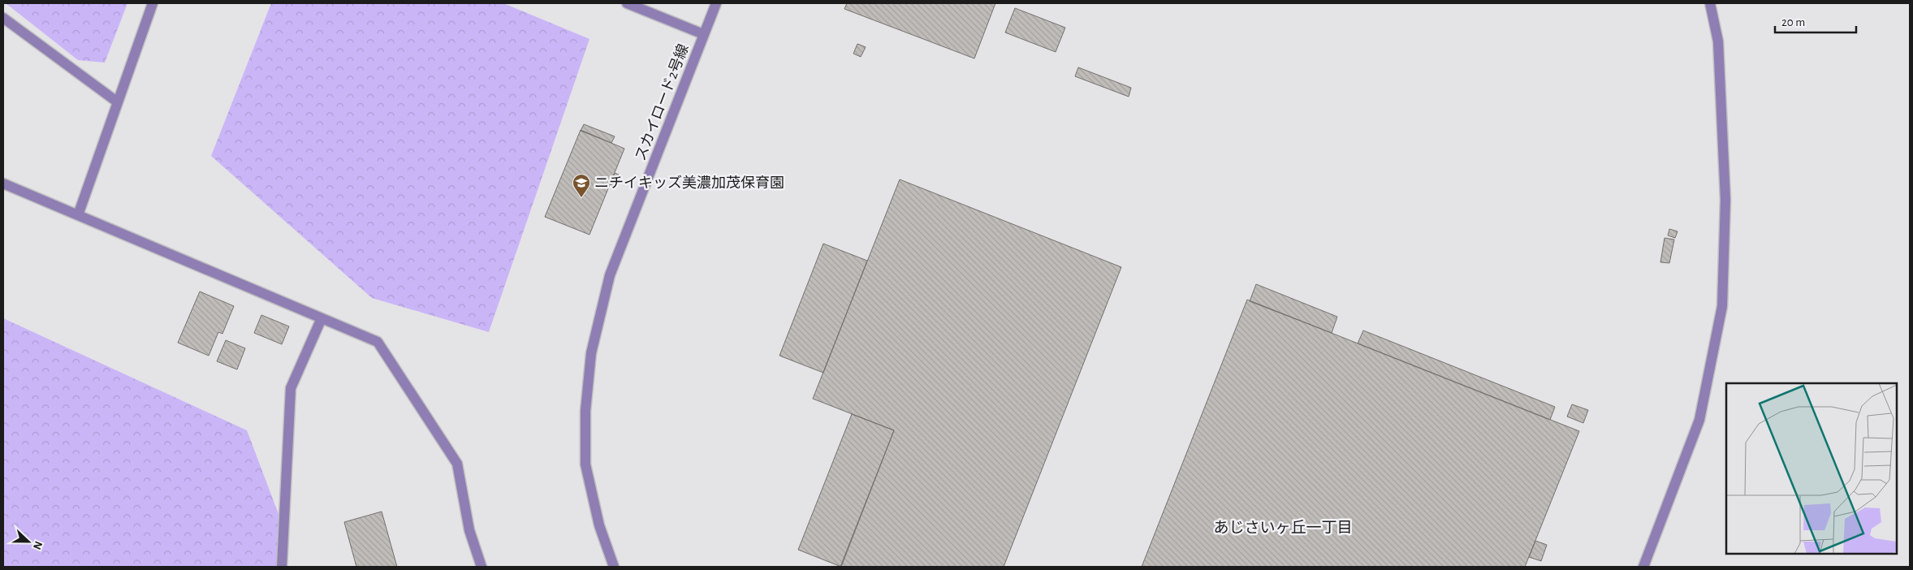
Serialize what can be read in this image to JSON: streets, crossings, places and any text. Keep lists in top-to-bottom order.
{
  "streets": {
    "street": ["スカイロード2号線"]
  },
  "districts": ["あじさいヶ丘一丁目"],
  "places": {
    "school or university": ["ニチイキッズ美濃加茂保育園"]
  },
  "scale_bar": "20 m",
  "north": "right"
}
